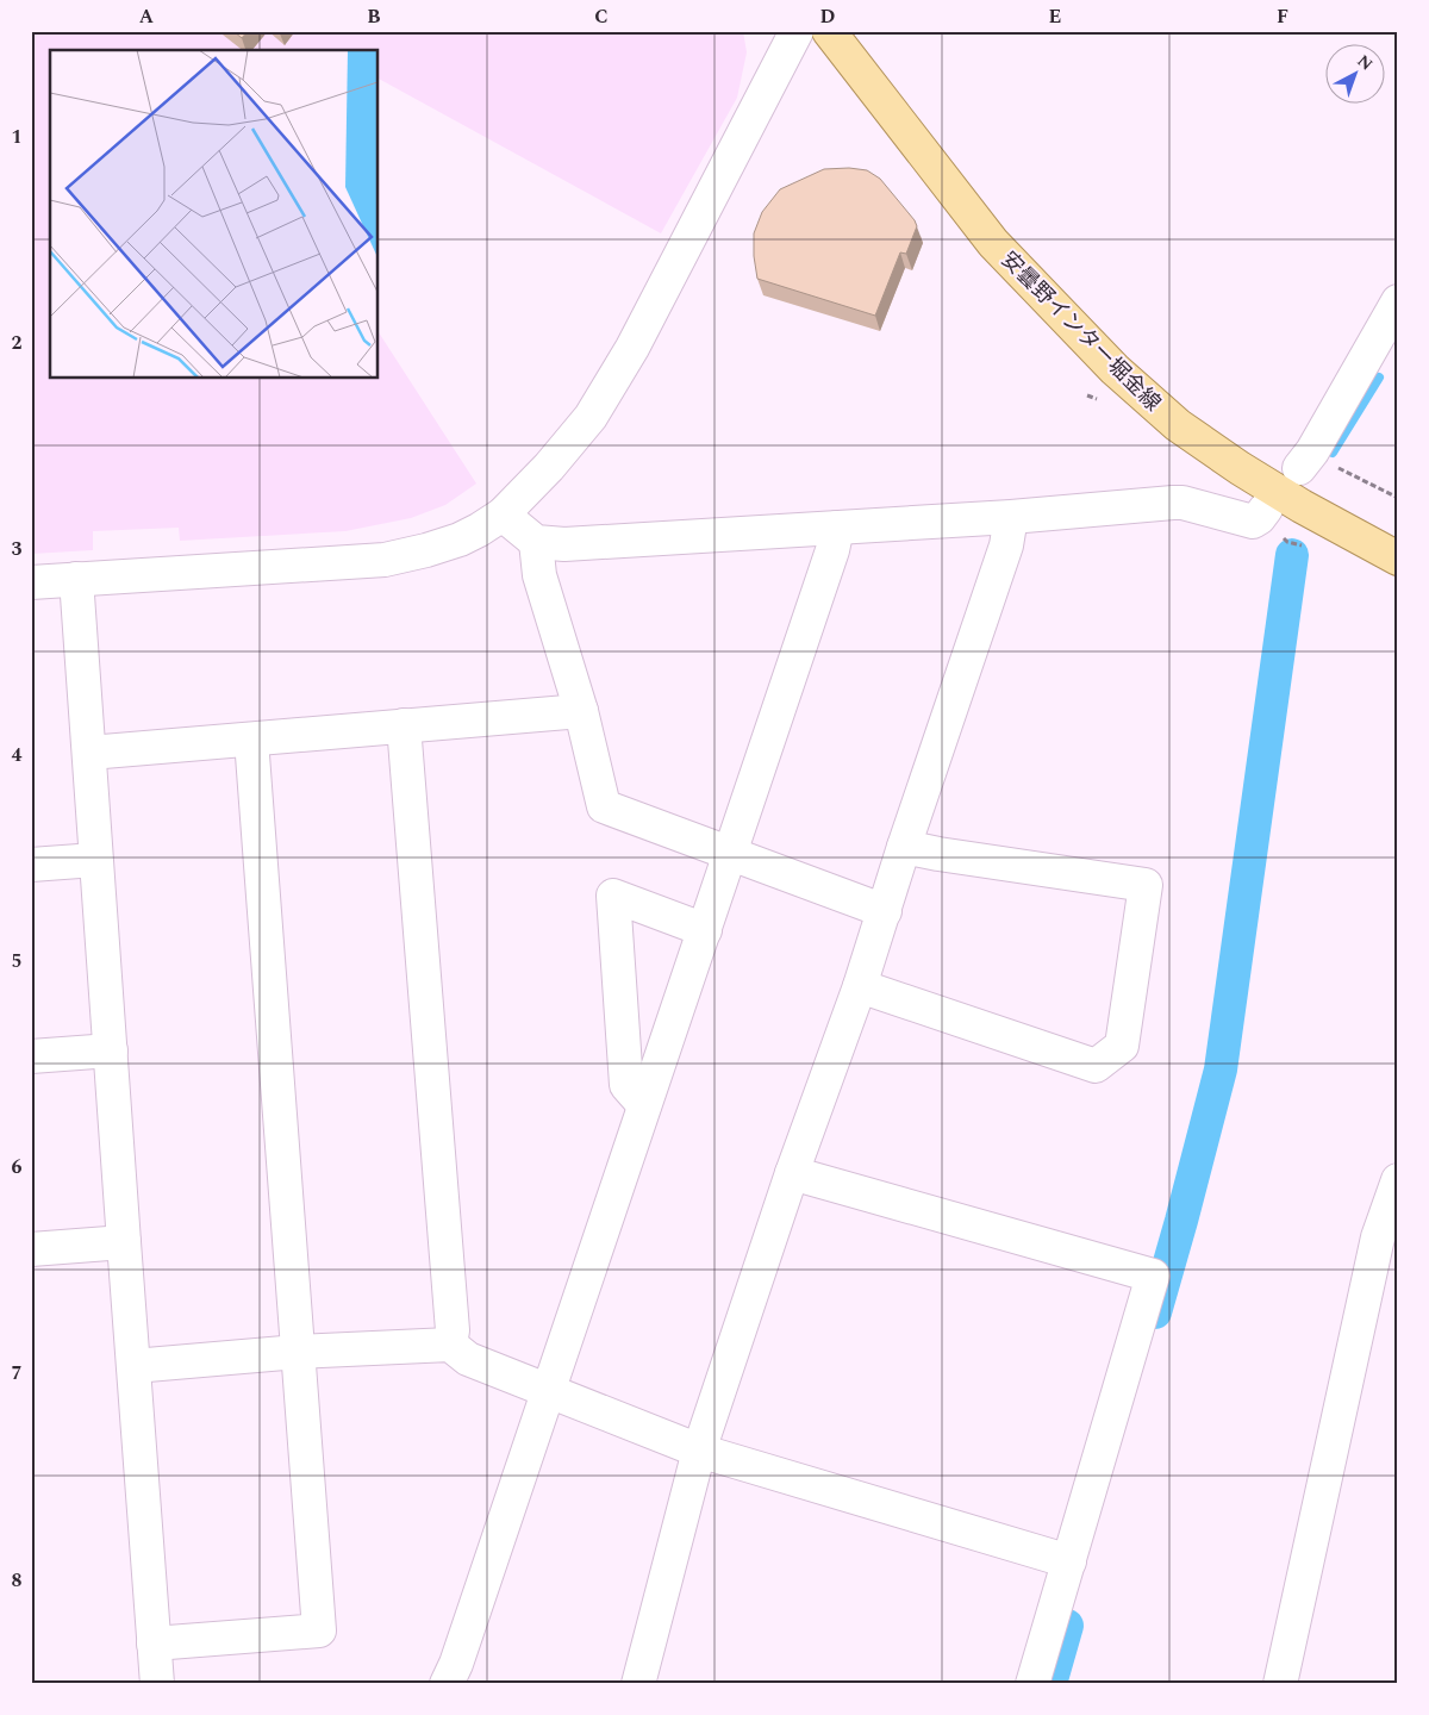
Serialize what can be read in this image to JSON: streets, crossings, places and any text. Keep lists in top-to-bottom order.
{
  "streets": {
    "main road": ["安曇野インター堀金線"]
  },
  "north": "top right",
  "grid": {
    "columns": [
      "A",
      "B",
      "C",
      "D",
      "E",
      "F"
    ],
    "rows": [
      "1",
      "2",
      "3",
      "4",
      "5",
      "6",
      "7",
      "8"
    ]
  }
}
